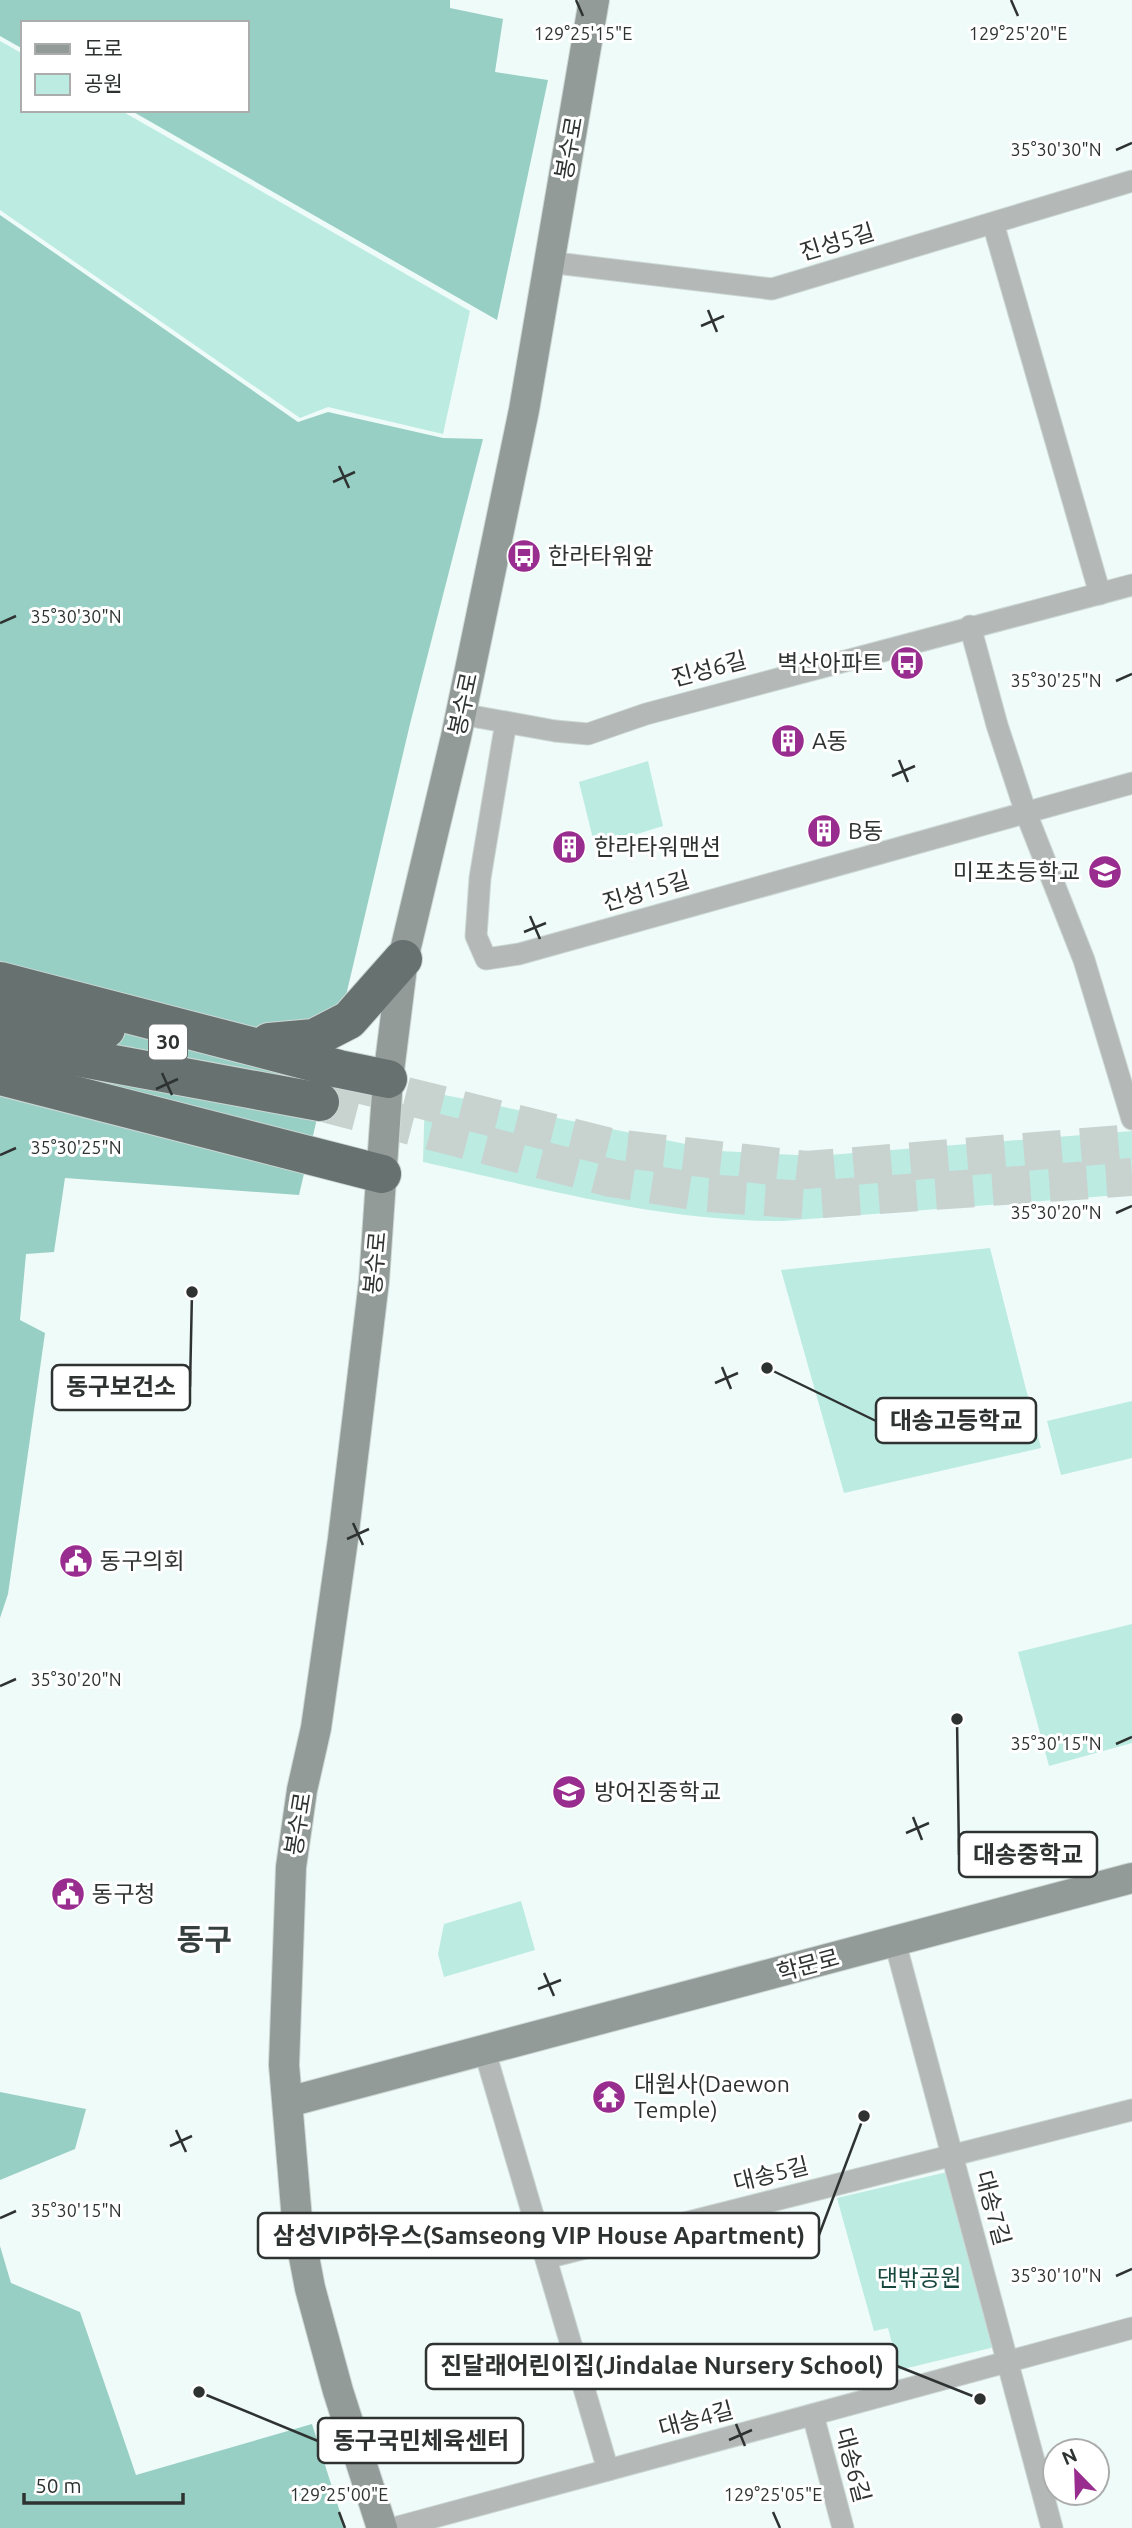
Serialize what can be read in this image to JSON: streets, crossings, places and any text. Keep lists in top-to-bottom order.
{
  "streets": {
    "highway": ["30"],
    "main road": ["봉수로", "학문로"],
    "street": [
      "진성5길",
      "진성6길",
      "진성15길",
      "대송5길",
      "대송7길",
      "대송4길",
      "대송6길"
    ]
  },
  "crossings": [
    ["봉수로", "진성5길"],
    ["봉수로", "진성6길"],
    ["봉수로", "학문로"],
    ["진성6길", "진성15길"],
    ["학문로", "대송7길"],
    ["대송5길", "대송7길"],
    ["대송7길", "대송4길"],
    ["대송4길", "대송6길"]
  ],
  "districts": ["동구"],
  "parks": ["댄밖공원"],
  "places": {
    "bus stop": ["한라타워앞", "벽산아파트"],
    "building": ["A동", "B동", "한라타워맨션"],
    "school or university": ["미포초등학교", "방어진중학교"],
    "other": [
      "동구보건소",
      "대송고등학교",
      "대송중학교",
      "삼성VIP하우스(Samseong VIP House Apartment)",
      "동구국민체육센터",
      "진달래어린이집(Jindalae Nursery School)"
    ],
    "public building": ["동구의회", "동구청"],
    "temple": ["대원사(Daewon Temple)"]
  },
  "legend": ["도로", "공원"],
  "scale_bar": "50 m",
  "north": "top left",
  "coordinates": [
    "129°25'15\"E",
    "129°25'20\"E",
    "35°30'30\"N",
    "35°30'25\"N",
    "35°30'20\"N",
    "35°30'15\"N",
    "35°30'10\"N",
    "129°25'00\"E",
    "129°25'05\"E"
  ]
}
